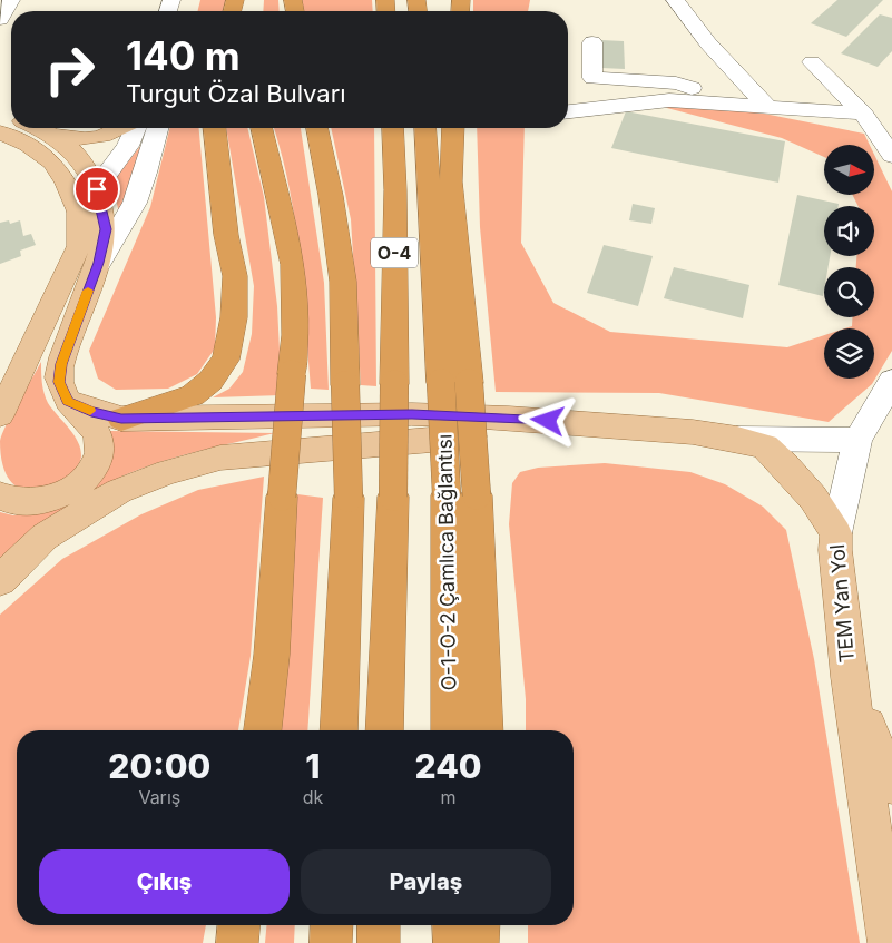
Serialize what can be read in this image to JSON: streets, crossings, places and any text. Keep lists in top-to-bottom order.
{
  "streets": {
    "highway": ["O-4", "O-1-O-2 Çamlıca Bağlantısı"],
    "main road": ["TEM Yan Yol"]
  },
  "north": "right",
  "page": {
    "turn": ["140 m", "Turgut Özal Bulvarı"],
    "eta": [
      "20:00",
      "Varış",
      "1",
      "dk",
      "240",
      "m"
    ],
    "buttons": ["Çıkış", "Paylaş"]
  }
}
